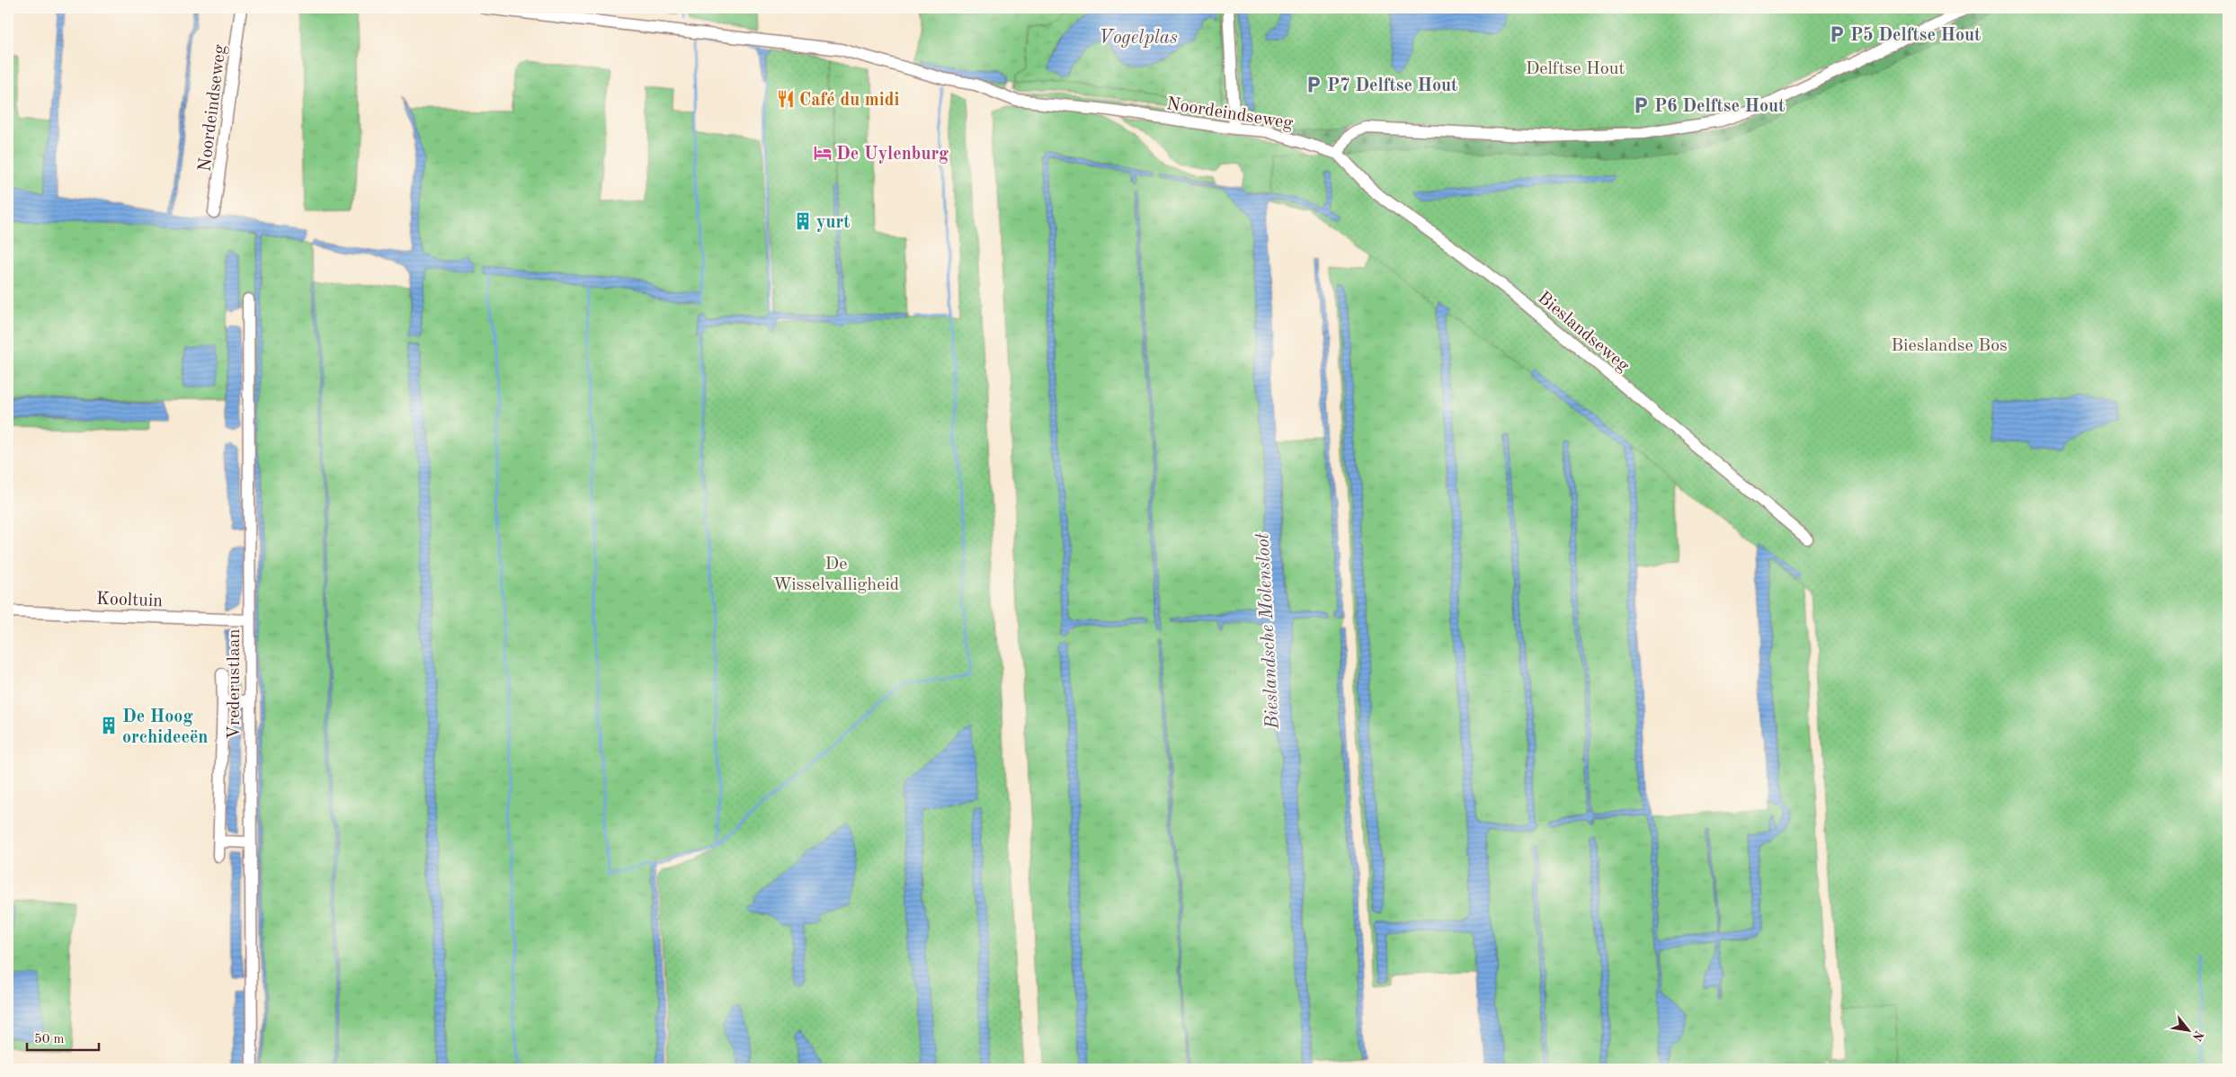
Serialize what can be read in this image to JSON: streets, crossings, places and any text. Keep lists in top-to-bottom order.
{
  "streets": {
    "street": [
      "Noordeindseweg",
      "Bieslandseweg",
      "Kooltuin",
      "Vrederustlaan"
    ]
  },
  "crossings": [
    ["Noordeindseweg", "Bieslandseweg"],
    ["Kooltuin", "Vrederustlaan"]
  ],
  "water": ["Vogelplas", "Bieslandsche Molensloot"],
  "parks": ["Delftse Hout", "Bieslandse Bos", "De Wisselvalligheid"],
  "places": {
    "parking": ["P5 Delftse Hout", "P7 Delftse Hout", "P6 Delftse Hout"],
    "restaurant": ["Café du midi"],
    "hotel": ["De Uylenburg"],
    "building": ["yurt", "De Hoog orchideeën"]
  },
  "scale_bar": "50 m",
  "north": "bottom right"
}
